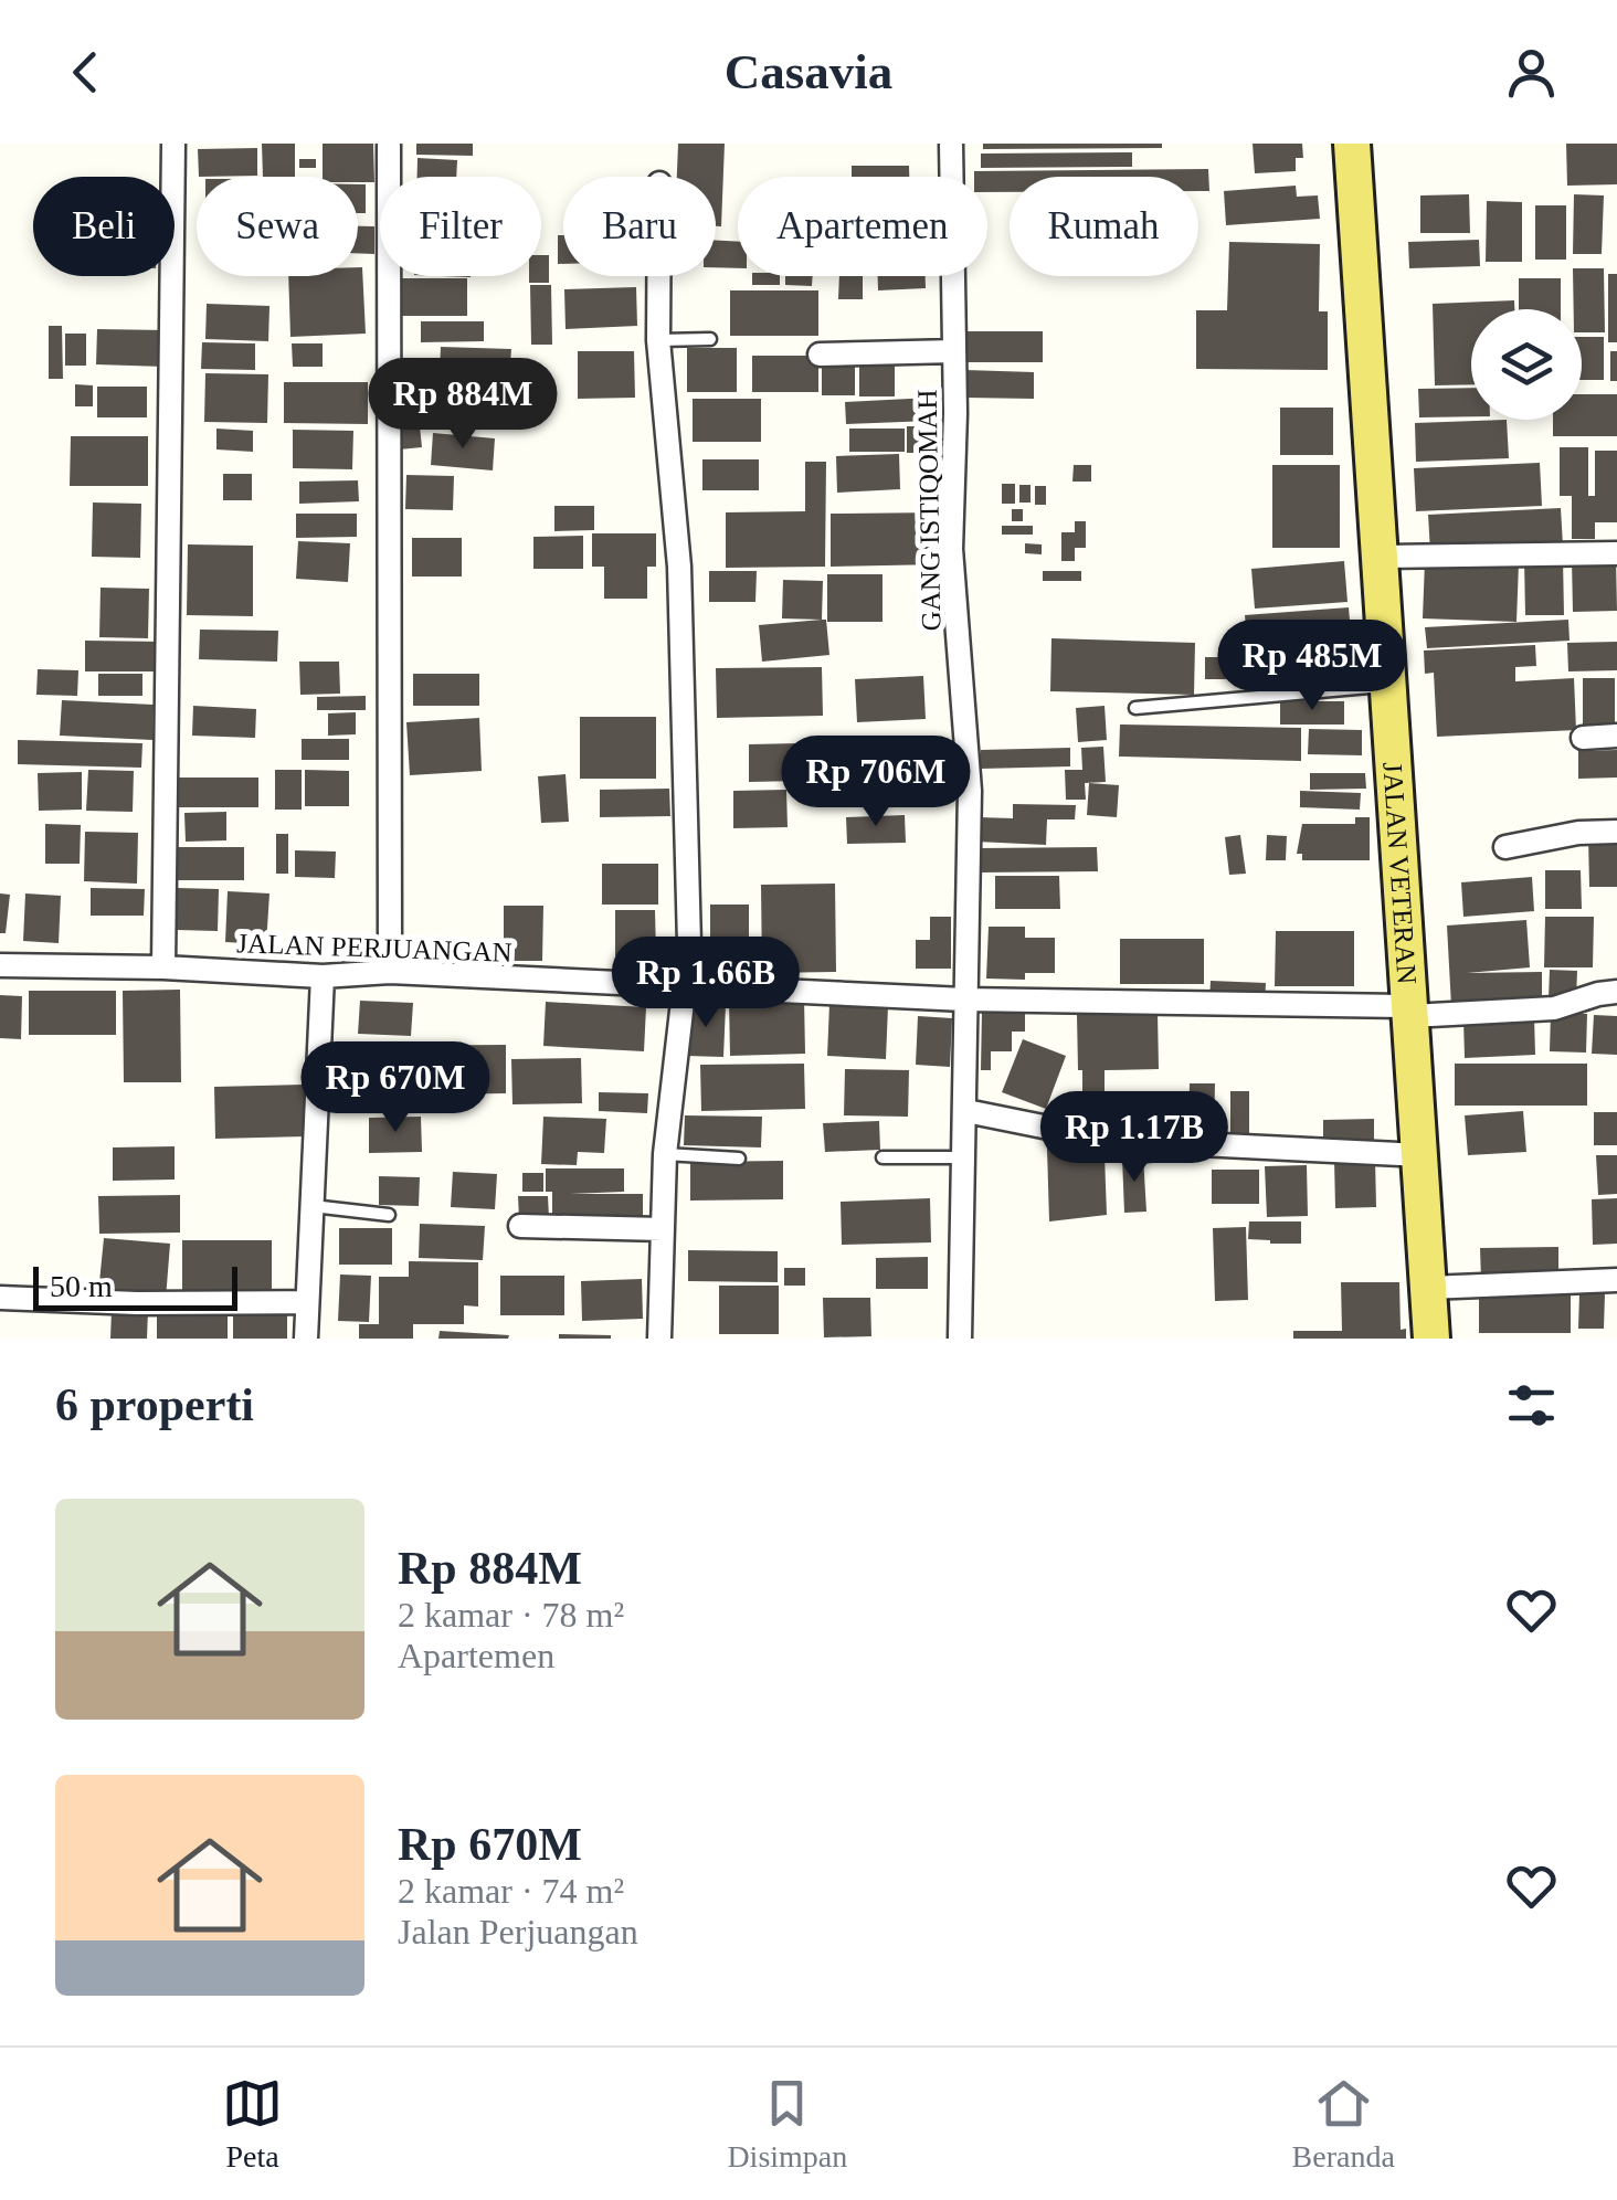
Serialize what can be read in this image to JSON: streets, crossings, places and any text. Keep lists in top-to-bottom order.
{
  "streets": {
    "main road": ["JALAN VETERAN"],
    "street": ["GANG ISTIQOMAH", "JALAN PERJUANGAN"]
  },
  "crossings": [
    ["GANG ISTIQOMAH", "JALAN PERJUANGAN"],
    ["JALAN VETERAN", "JALAN PERJUANGAN"]
  ],
  "scale_bar": "50 m",
  "page": {
    "header": "Casavia",
    "chip": [
      "Beli",
      "Sewa",
      "Filter",
      "Baru",
      "Apartemen",
      "Rumah"
    ],
    "price": [
      "Rp 884M",
      "Rp 485M",
      "Rp 706M",
      "Rp 1.66B",
      "Rp 670M",
      "Rp 1.17B"
    ],
    "scale": "50 m",
    "heading": "6 properti",
    "list": [
      {
        "name": "Rp 884M",
        "note": "2 kamar · 78 m² · Apartemen"
      },
      {
        "name": "Rp 670M",
        "note": "2 kamar · 74 m² · Jalan Perjuangan"
      }
    ],
    "tabs": ["Peta", "Disimpan", "Beranda"]
  }
}
